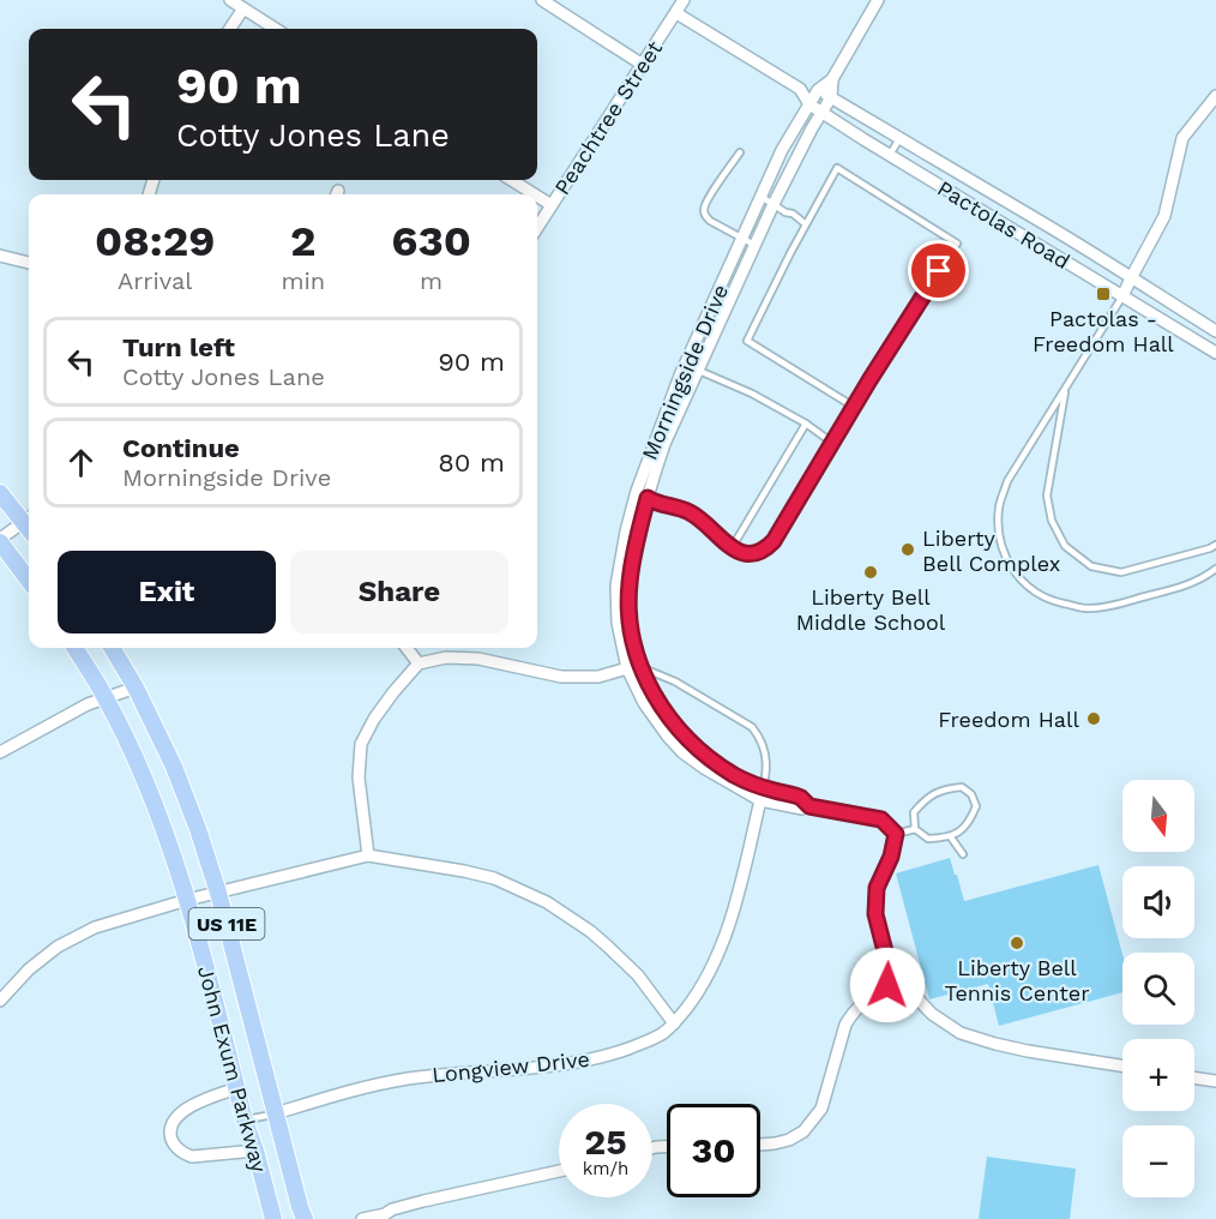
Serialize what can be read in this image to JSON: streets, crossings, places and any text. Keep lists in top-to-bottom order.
{
  "streets": {
    "main road": ["US 11E", "John Exum Parkway"],
    "street": [
      "Peachtree Street",
      "Pactolas Road",
      "Morningside Drive",
      "Longview Drive"
    ]
  },
  "crossings": [
    ["Peachtree Street", "Pactolas Road"],
    ["Pactolas Road", "Morningside Drive"],
    ["Morningside Drive", "Longview Drive"],
    ["Longview Drive", "John Exum Parkway"]
  ],
  "places": {
    "transit": ["Pactolas - Freedom Hall"],
    "other": [
      "Liberty Bell Complex",
      "Liberty Bell Middle School",
      "Freedom Hall",
      "Liberty Bell Tennis Center"
    ]
  },
  "north": "bottom",
  "page": {
    "turn": ["90 m", "Cotty Jones Lane"],
    "eta": [
      "08:29",
      "Arrival",
      "2",
      "min",
      "630",
      "m"
    ],
    "list": [
      {
        "name": "Turn left",
        "note": "Cotty Jones Lane",
        "value": "90 m"
      },
      {
        "name": "Continue",
        "note": "Morningside Drive",
        "value": "80 m"
      }
    ],
    "buttons": ["Exit", "Share"],
    "map_buttons": ["+", "−"],
    "speed": "25 km/h",
    "limit": "30"
  }
}
